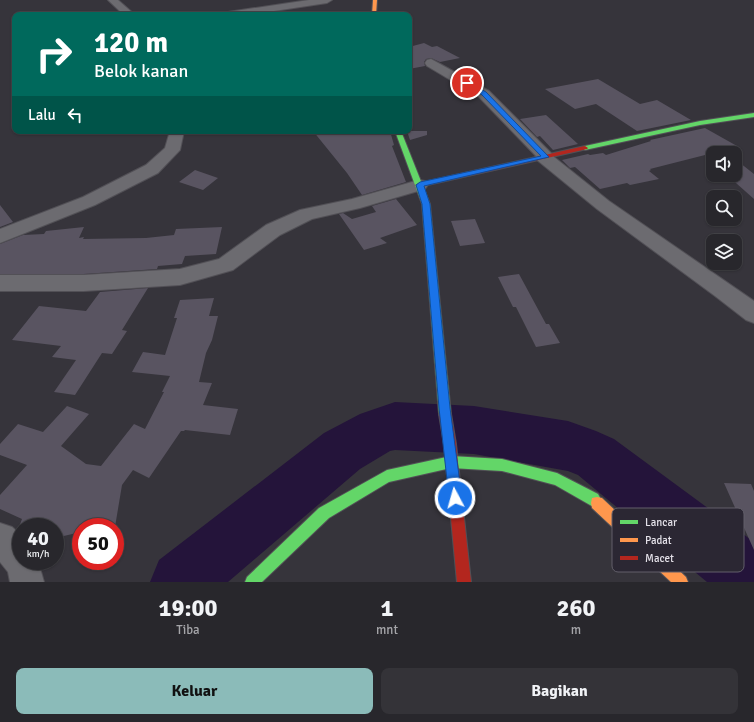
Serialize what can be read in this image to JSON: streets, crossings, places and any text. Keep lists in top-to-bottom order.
{
  "legend": ["Lancar", "Padat", "Macet"],
  "page": {
    "turn": ["120 m", "Belok kanan"],
    "then": "Lalu",
    "speed": "40 km/h",
    "limit": "50",
    "eta": [
      "19:00",
      "Tiba",
      "1",
      "mnt",
      "260",
      "m"
    ],
    "buttons": ["Keluar", "Bagikan"]
  }
}
